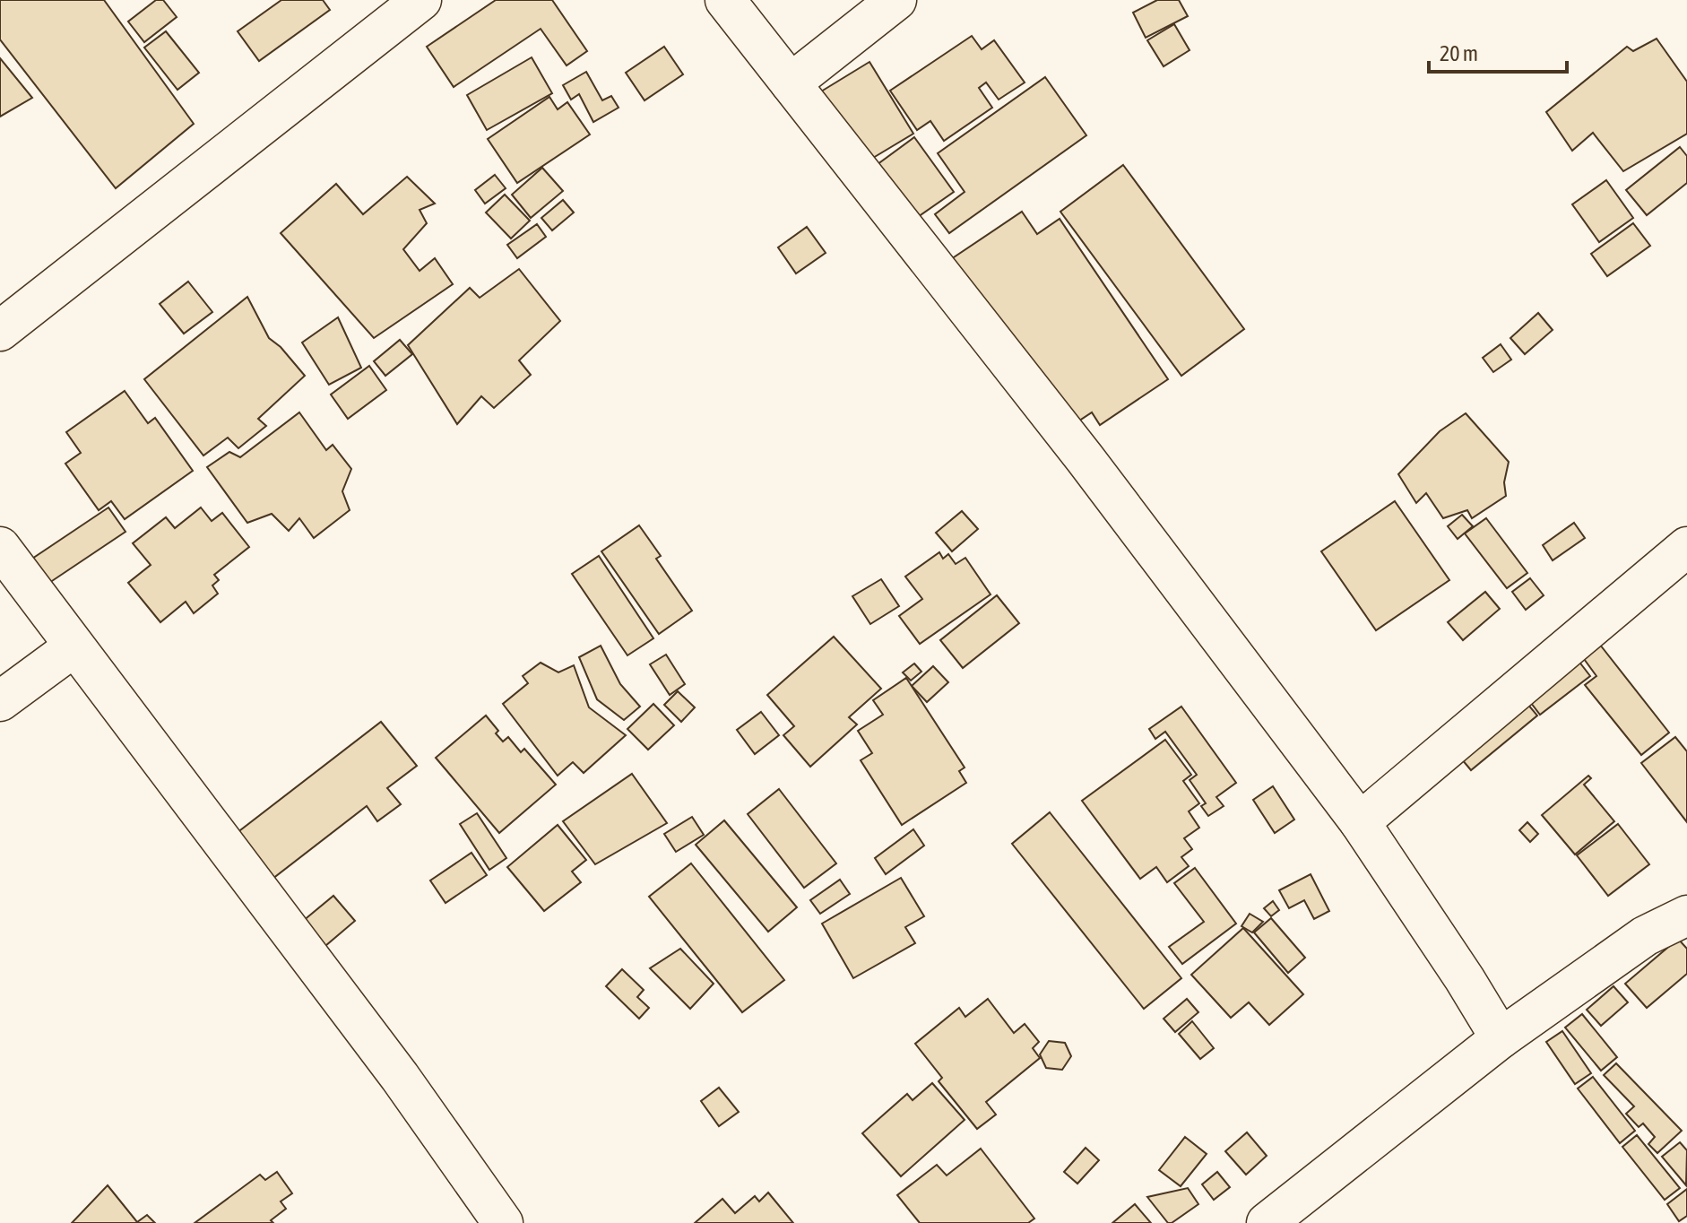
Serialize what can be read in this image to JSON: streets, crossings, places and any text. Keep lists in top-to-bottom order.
{
  "scale_bar": "20 m"
}
